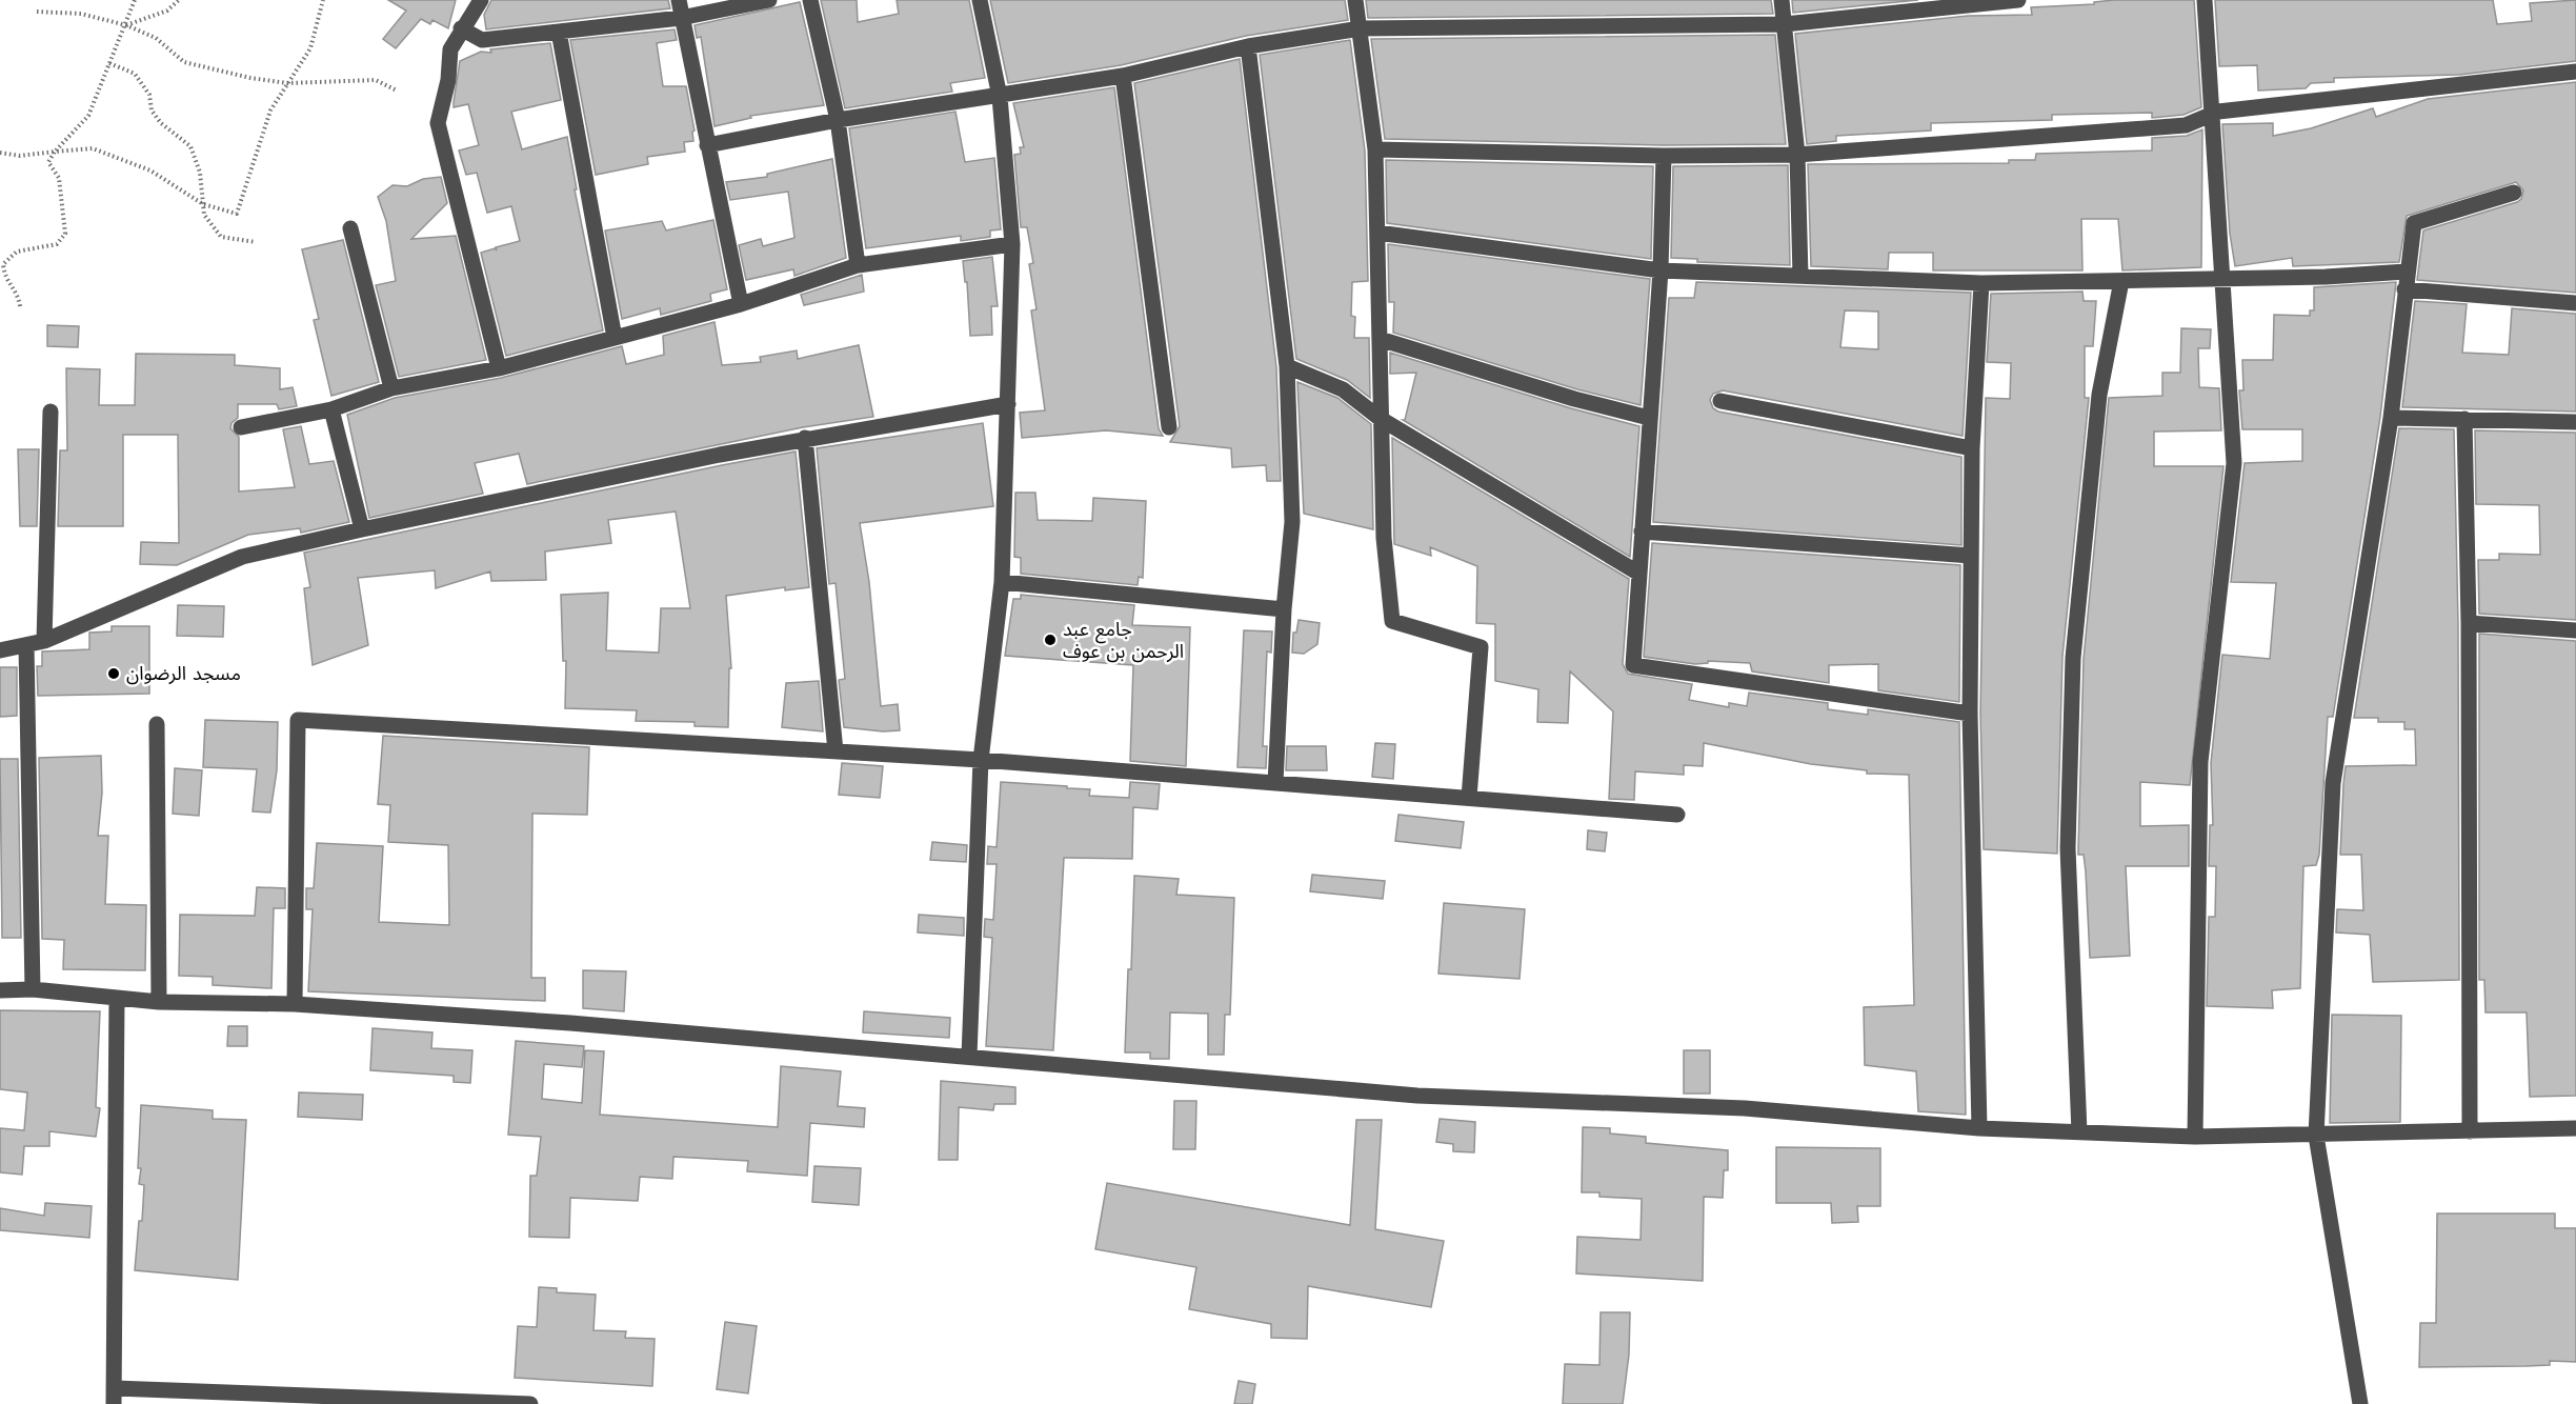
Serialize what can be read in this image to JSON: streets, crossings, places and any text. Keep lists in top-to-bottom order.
{
  "places": ["جامع عبد الرحمن بن عوف", "مسجد الرضوان"]
}
